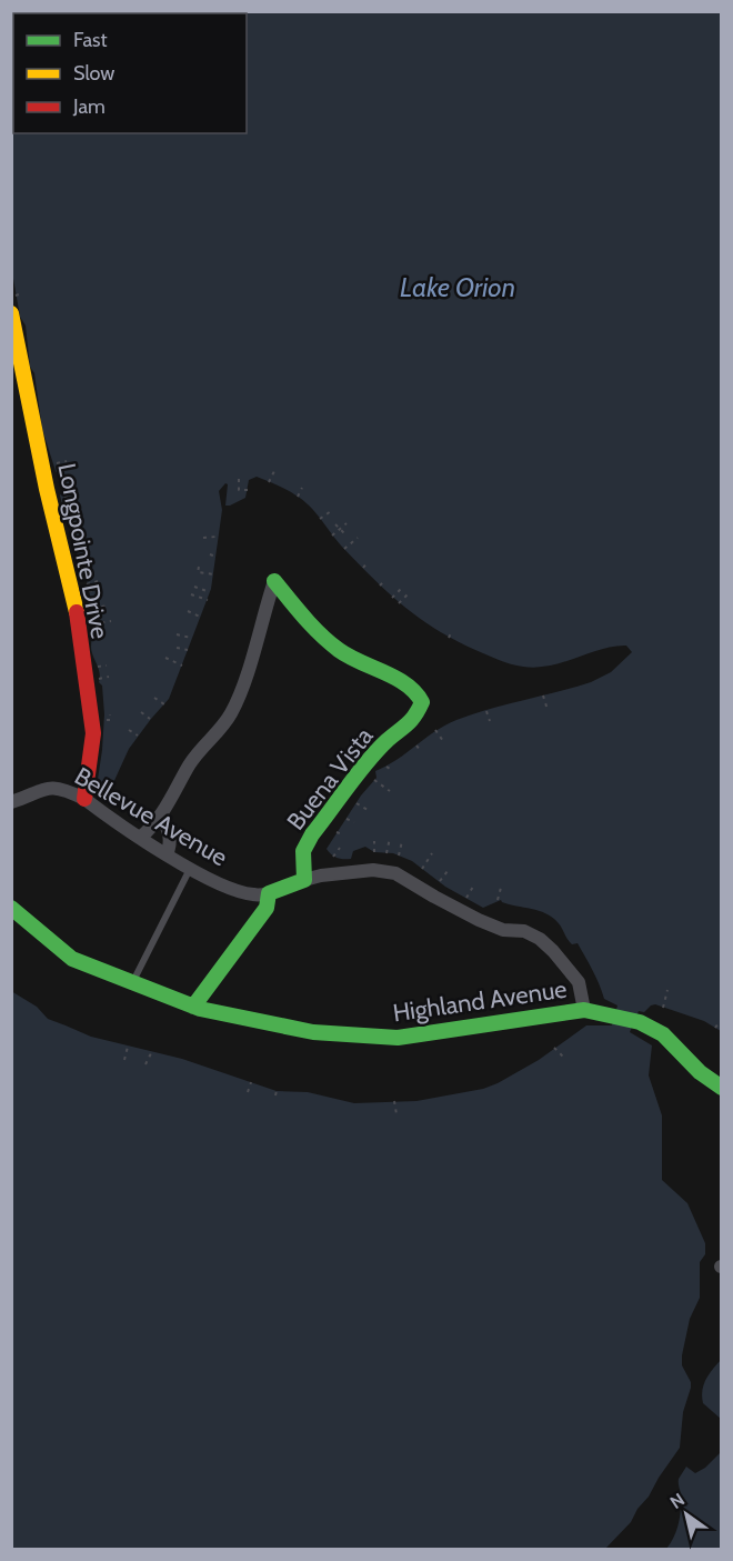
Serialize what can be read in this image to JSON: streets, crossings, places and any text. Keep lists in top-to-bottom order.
{
  "streets": {
    "street": [
      "Longpointe Drive",
      "Buena Vista",
      "Bellevue Avenue",
      "Highland Avenue"
    ]
  },
  "crossings": [
    ["Longpointe Drive", "Bellevue Avenue"]
  ],
  "water": ["Lake Orion"],
  "legend": ["Fast", "Slow", "Jam"],
  "north": "top left"
}
